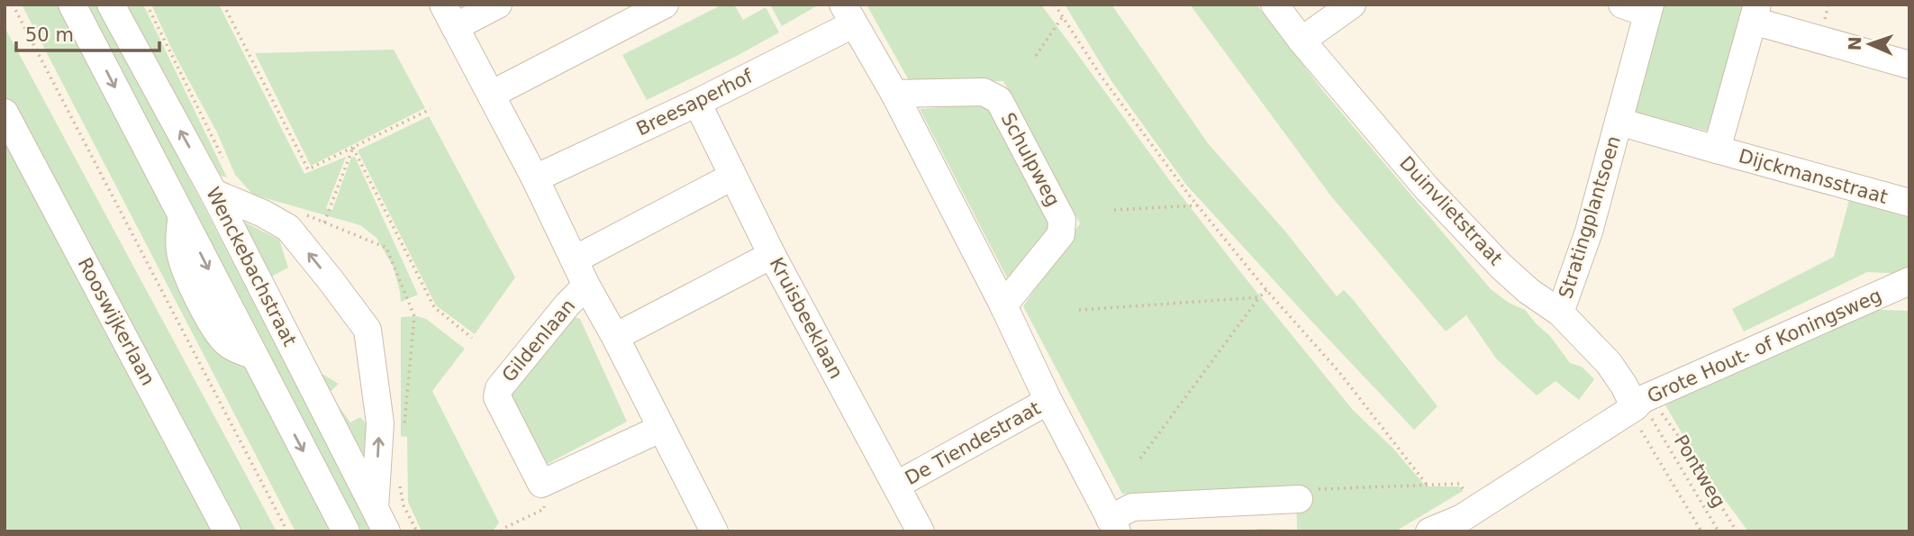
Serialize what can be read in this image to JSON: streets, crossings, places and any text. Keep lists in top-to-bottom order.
{
  "streets": {
    "street": [
      "Breesaperhof",
      "Schulpweg",
      "Dijckmansstraat",
      "Duinvlietstraat",
      "Stratingplantsoen",
      "Wenckebachstraat",
      "Kruisbeeklaan",
      "Rooswijkerlaan",
      "Gildenlaan",
      "Grote Hout- of Koningsweg",
      "De Tiendestraat"
    ],
    "path": ["Pontweg"]
  },
  "crossings": [
    ["Breesaperhof", "Kruisbeeklaan"],
    ["Breesaperhof", "Gildenlaan"],
    ["Dijckmansstraat", "Stratingplantsoen"],
    ["Duinvlietstraat", "Stratingplantsoen"],
    ["Duinvlietstraat", "Grote Hout- of Koningsweg"],
    ["Kruisbeeklaan", "De Tiendestraat"]
  ],
  "scale_bar": "50 m",
  "north": "left"
}
